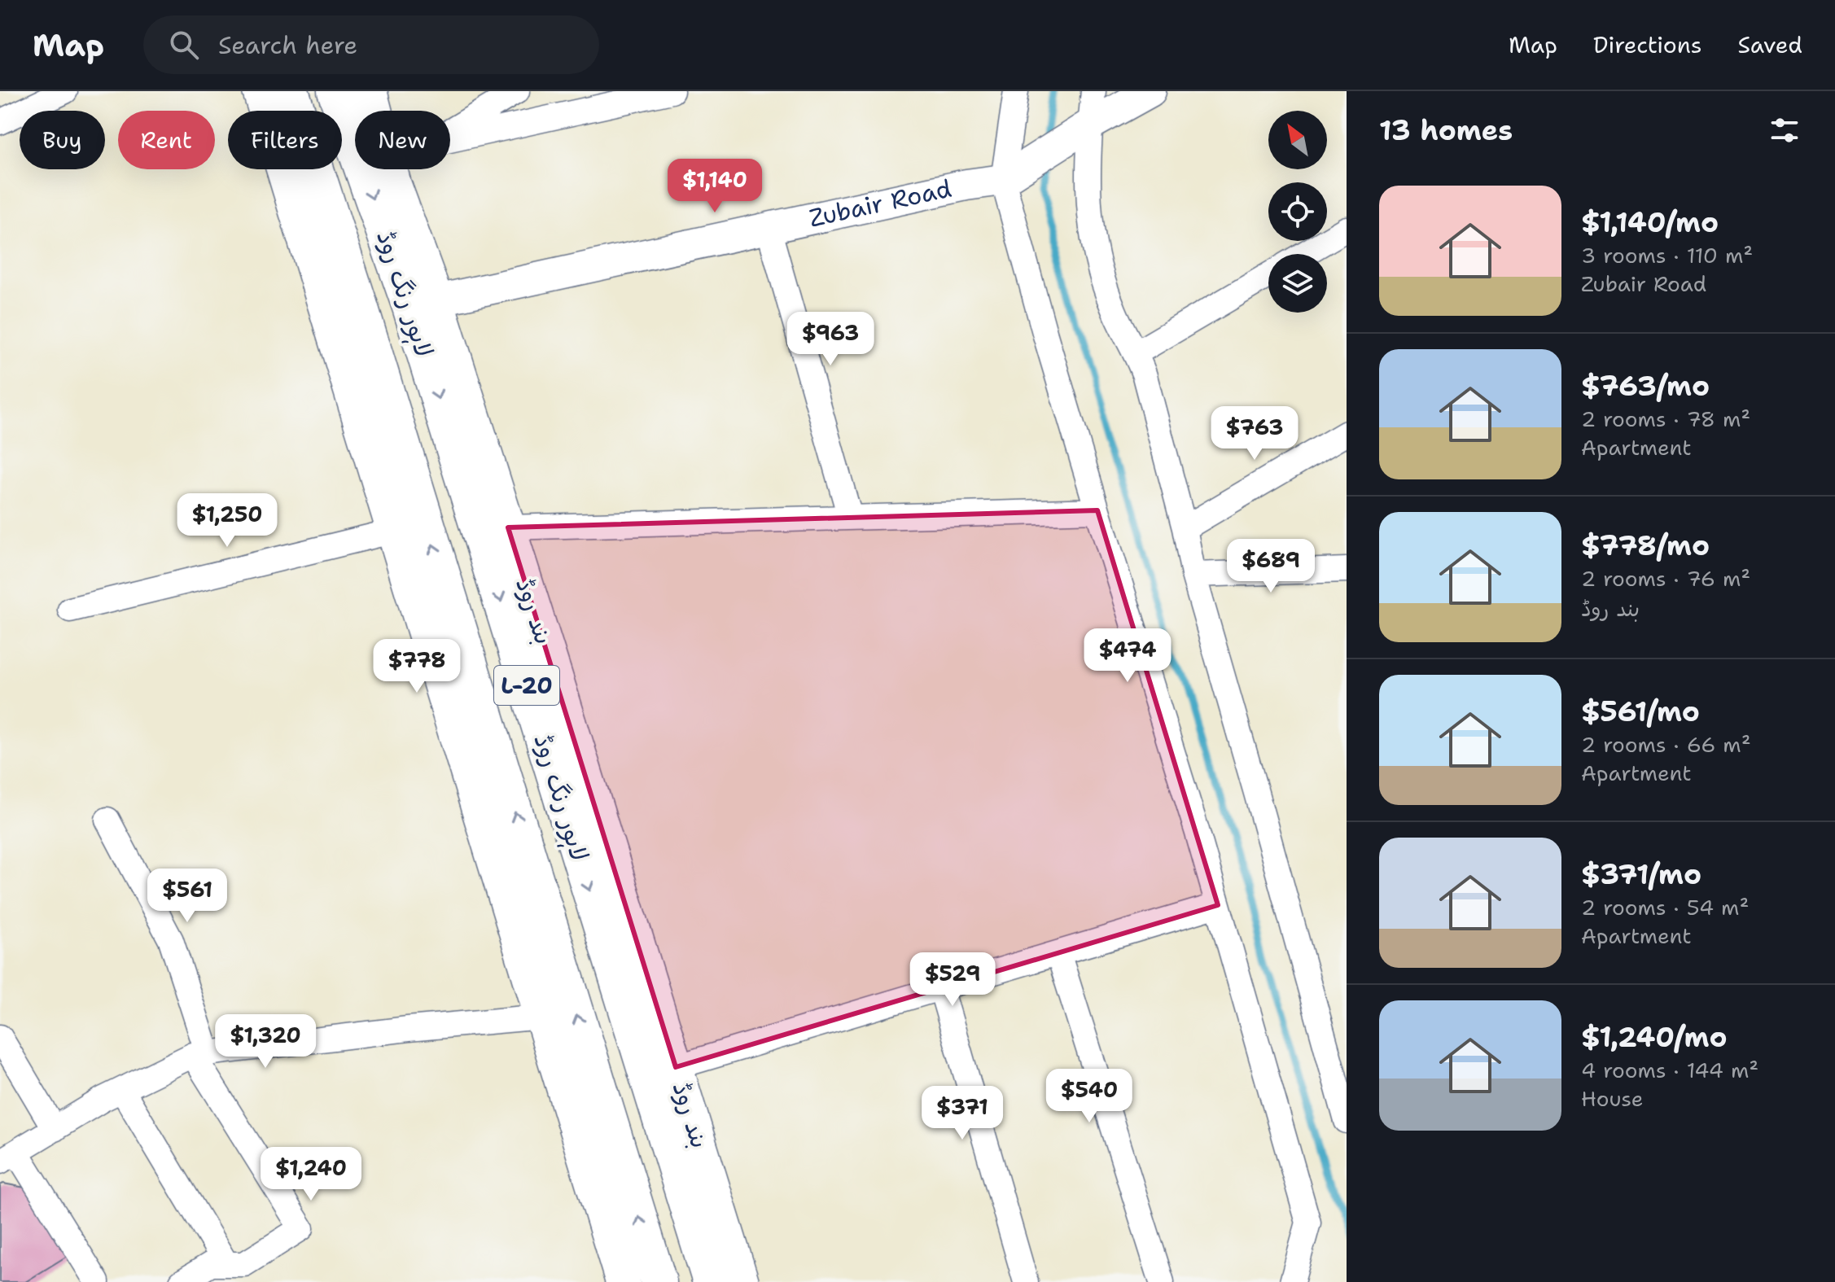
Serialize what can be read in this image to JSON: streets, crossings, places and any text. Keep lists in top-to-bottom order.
{
  "streets": {
    "highway": ["لاہور رنگ روڈ", "L-20"],
    "main road": ["بند روڈ"],
    "street": ["Zubair Road"]
  },
  "crossings": [
    ["Zubair Road", "بند روڈ"]
  ],
  "north": "top left",
  "page": {
    "header": "Map",
    "search": "Search here",
    "nav": ["Map", "Directions", "Saved"],
    "heading": "13 homes",
    "chip": [
      "Buy",
      "Rent",
      "Filters",
      "New"
    ],
    "price": [
      "$1,140",
      "$963",
      "$763",
      "$1,250",
      "$689",
      "$474",
      "$778",
      "$561",
      "$529",
      "$1,320",
      "$540",
      "$371",
      "$1,240"
    ],
    "list": [
      {
        "name": "$1,140/mo",
        "note": "3 rooms · 110 m² · Zubair Road"
      },
      {
        "name": "$763/mo",
        "note": "2 rooms · 78 m² · Apartment"
      },
      {
        "name": "$778/mo",
        "note": "2 rooms · 76 m² · بند روڈ"
      },
      {
        "name": "$561/mo",
        "note": "2 rooms · 66 m² · Apartment"
      },
      {
        "name": "$371/mo",
        "note": "2 rooms · 54 m² · Apartment"
      },
      {
        "name": "$1,240/mo",
        "note": "4 rooms · 144 m² · House"
      }
    ]
  }
}
